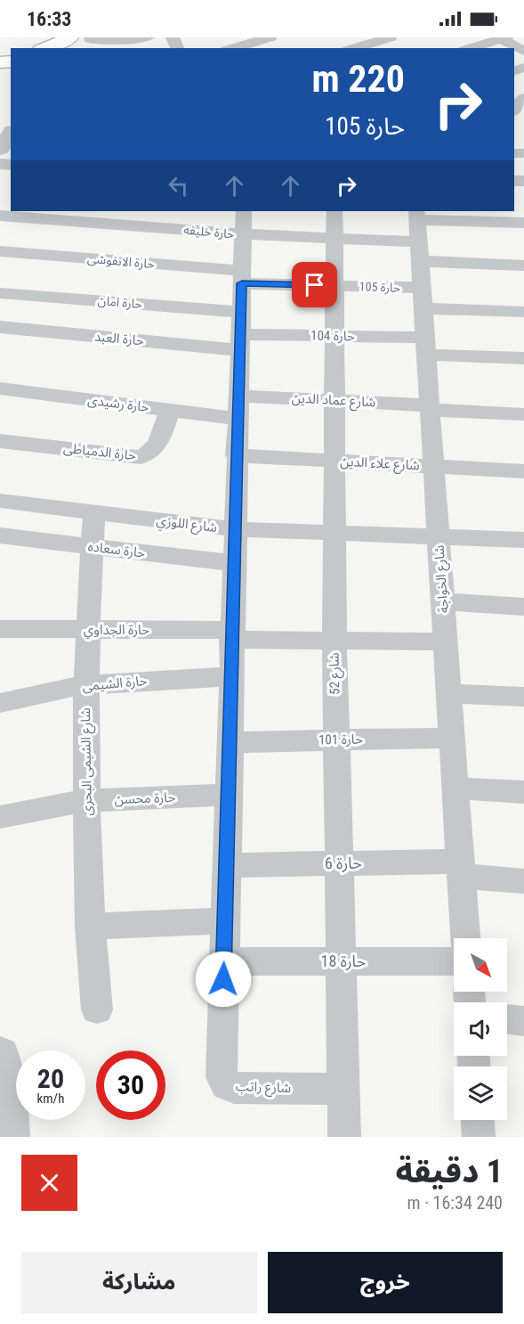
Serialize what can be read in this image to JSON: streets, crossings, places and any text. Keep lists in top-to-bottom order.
{
  "streets": {
    "street": [
      "حارة خليفه",
      "حارة الانفوشى",
      "حارة 105",
      "حارة امان",
      "حارة 104",
      "حارة العبد",
      "شارع عماد الدين",
      "حارة رشيدى",
      "حارة الدمياطى",
      "شارع علاء الدين",
      "شارع اللوزي",
      "حارة سعاده",
      "شارع الخواجة",
      "حارة الجداوي",
      "شارع 52",
      "حارة الشيمى",
      "حارة 101",
      "شارع الشيمى البحرى",
      "حارة محسن",
      "حارة 6",
      "حارة 18",
      "شارع راتب"
    ]
  },
  "crossings": [
    ["حارة خليفه", "شارع الخواجة"],
    ["حارة خليفه", "شارع 52"],
    ["حارة خليفه", "شارع راتب"],
    ["حارة الانفوشى", "حارة 105"],
    ["حارة الانفوشى", "شارع راتب"],
    ["حارة 105", "شارع الخواجة"],
    ["حارة 105", "شارع 52"],
    ["حارة 105", "شارع راتب"],
    ["حارة امان", "حارة 104"],
    ["حارة امان", "حارة العبد"],
    ["حارة امان", "شارع راتب"],
    ["حارة 104", "حارة العبد"],
    ["حارة 104", "شارع الخواجة"],
    ["حارة 104", "شارع 52"],
    ["حارة 104", "شارع راتب"],
    ["حارة العبد", "شارع راتب"],
    ["شارع عماد الدين", "حارة رشيدى"],
    ["شارع عماد الدين", "شارع الخواجة"],
    ["شارع عماد الدين", "شارع 52"],
    ["شارع عماد الدين", "شارع راتب"],
    ["حارة رشيدى", "حارة الدمياطى"],
    ["حارة رشيدى", "شارع راتب"],
    ["شارع علاء الدين", "شارع الخواجة"],
    ["شارع علاء الدين", "شارع 52"],
    ["شارع علاء الدين", "شارع راتب"],
    ["شارع اللوزي", "شارع الخواجة"],
    ["شارع اللوزي", "شارع 52"],
    ["شارع اللوزي", "شارع الشيمى البحرى"],
    ["شارع اللوزي", "شارع راتب"],
    ["حارة سعاده", "شارع الشيمى البحرى"],
    ["حارة سعاده", "شارع راتب"],
    ["شارع الخواجة", "حارة الجداوي"],
    ["شارع الخواجة", "حارة 101"],
    ["شارع الخواجة", "حارة 6"],
    ["حارة الجداوي", "شارع 52"],
    ["حارة الجداوي", "شارع الشيمى البحرى"],
    ["حارة الجداوي", "شارع راتب"],
    ["شارع 52", "حارة 101"],
    ["شارع 52", "حارة 6"],
    ["شارع 52", "حارة 18"],
    ["شارع 52", "شارع راتب"],
    ["حارة الشيمى", "شارع الشيمى البحرى"],
    ["حارة الشيمى", "شارع راتب"],
    ["حارة 101", "شارع راتب"],
    ["شارع الشيمى البحرى", "حارة محسن"],
    ["حارة محسن", "شارع راتب"],
    ["حارة 6", "شارع راتب"],
    ["حارة 18", "شارع راتب"]
  ],
  "north": "bottom right",
  "page": {
    "status": "16:33",
    "turn": ["220 m", "حارة 105"],
    "speed": "20 km/h",
    "limit": "30",
    "heading": ["1 دقيقة", "240 m · 16:34"],
    "buttons": ["خروج", "مشاركة"]
  }
}
